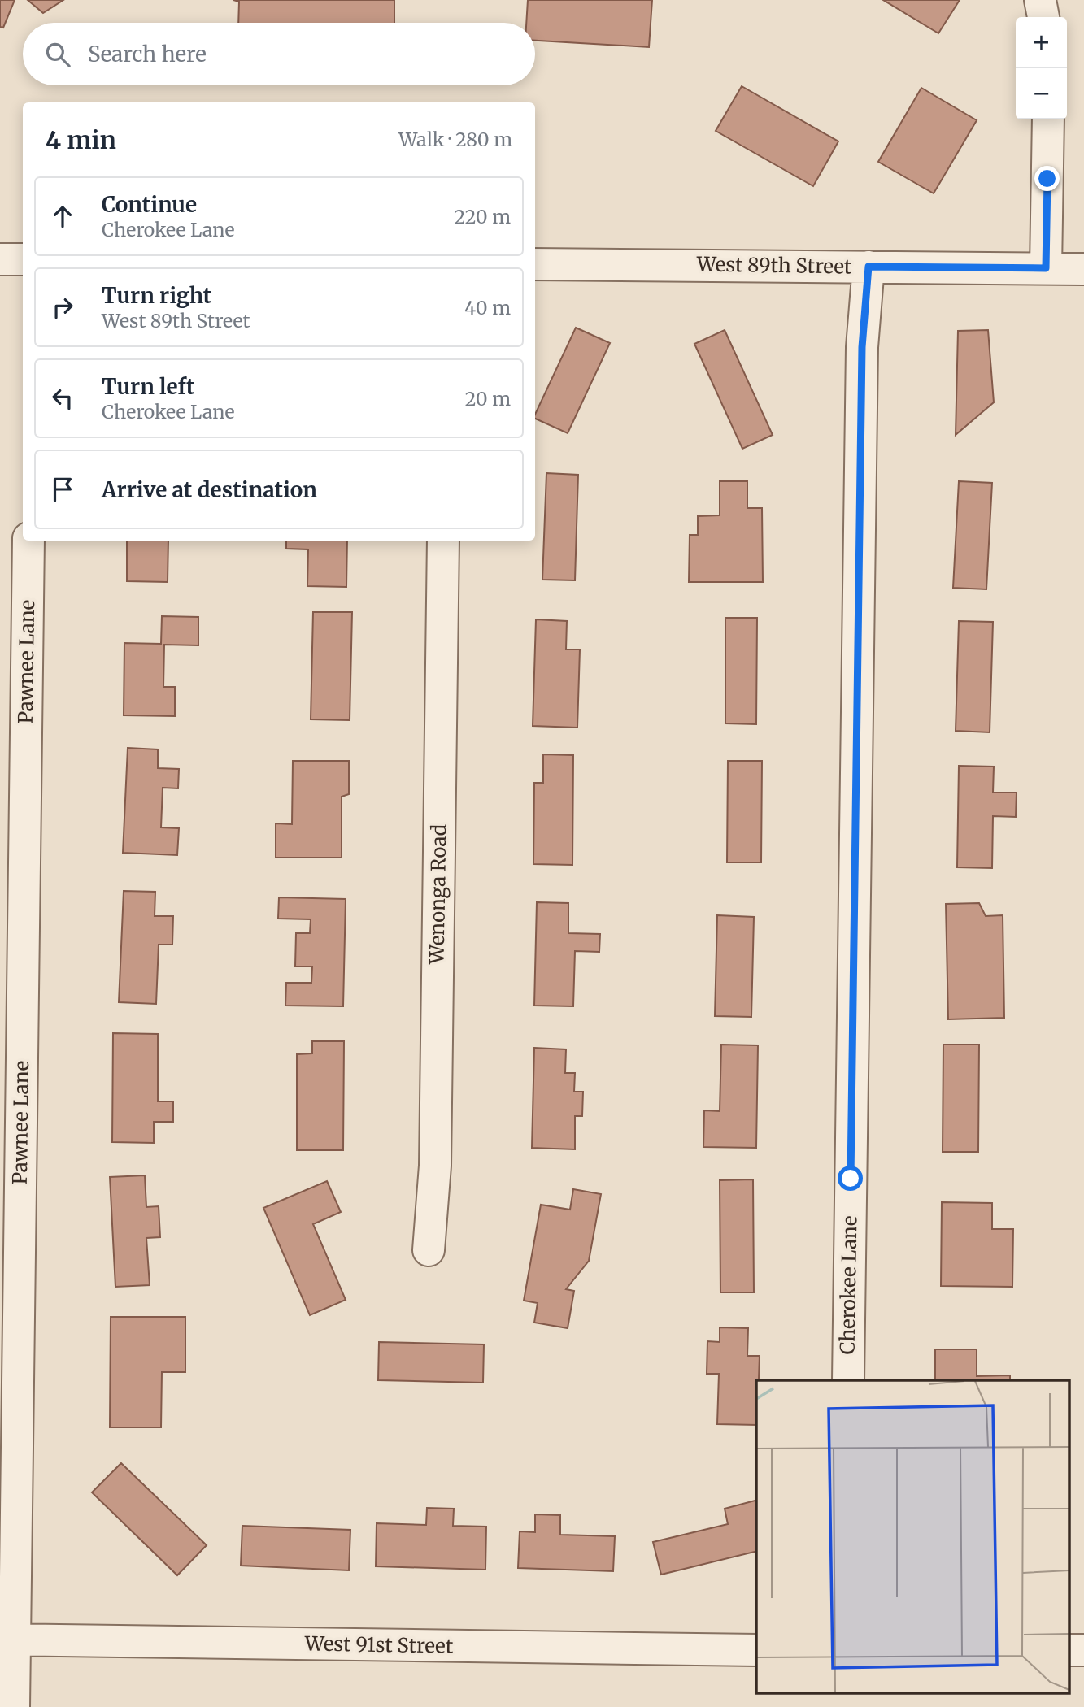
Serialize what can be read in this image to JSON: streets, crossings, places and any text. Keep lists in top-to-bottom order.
{
  "streets": {
    "street": [
      "West 89th Street",
      "Pawnee Lane",
      "Wenonga Road",
      "Cherokee Lane",
      "West 91st Street"
    ]
  },
  "crossings": [
    ["West 89th Street", "Cherokee Lane"],
    ["Pawnee Lane", "West 91st Street"]
  ],
  "page": {
    "map_buttons": ["+", "−"],
    "search": "Search here",
    "heading": ["4 min", "Walk · 280 m"],
    "list": [
      ["Continue", "Cherokee Lane", "220 m"],
      ["Turn right", "West 89th Street", "40 m"],
      ["Turn left", "Cherokee Lane", "20 m"],
      "Arrive at destination"
    ]
  }
}
